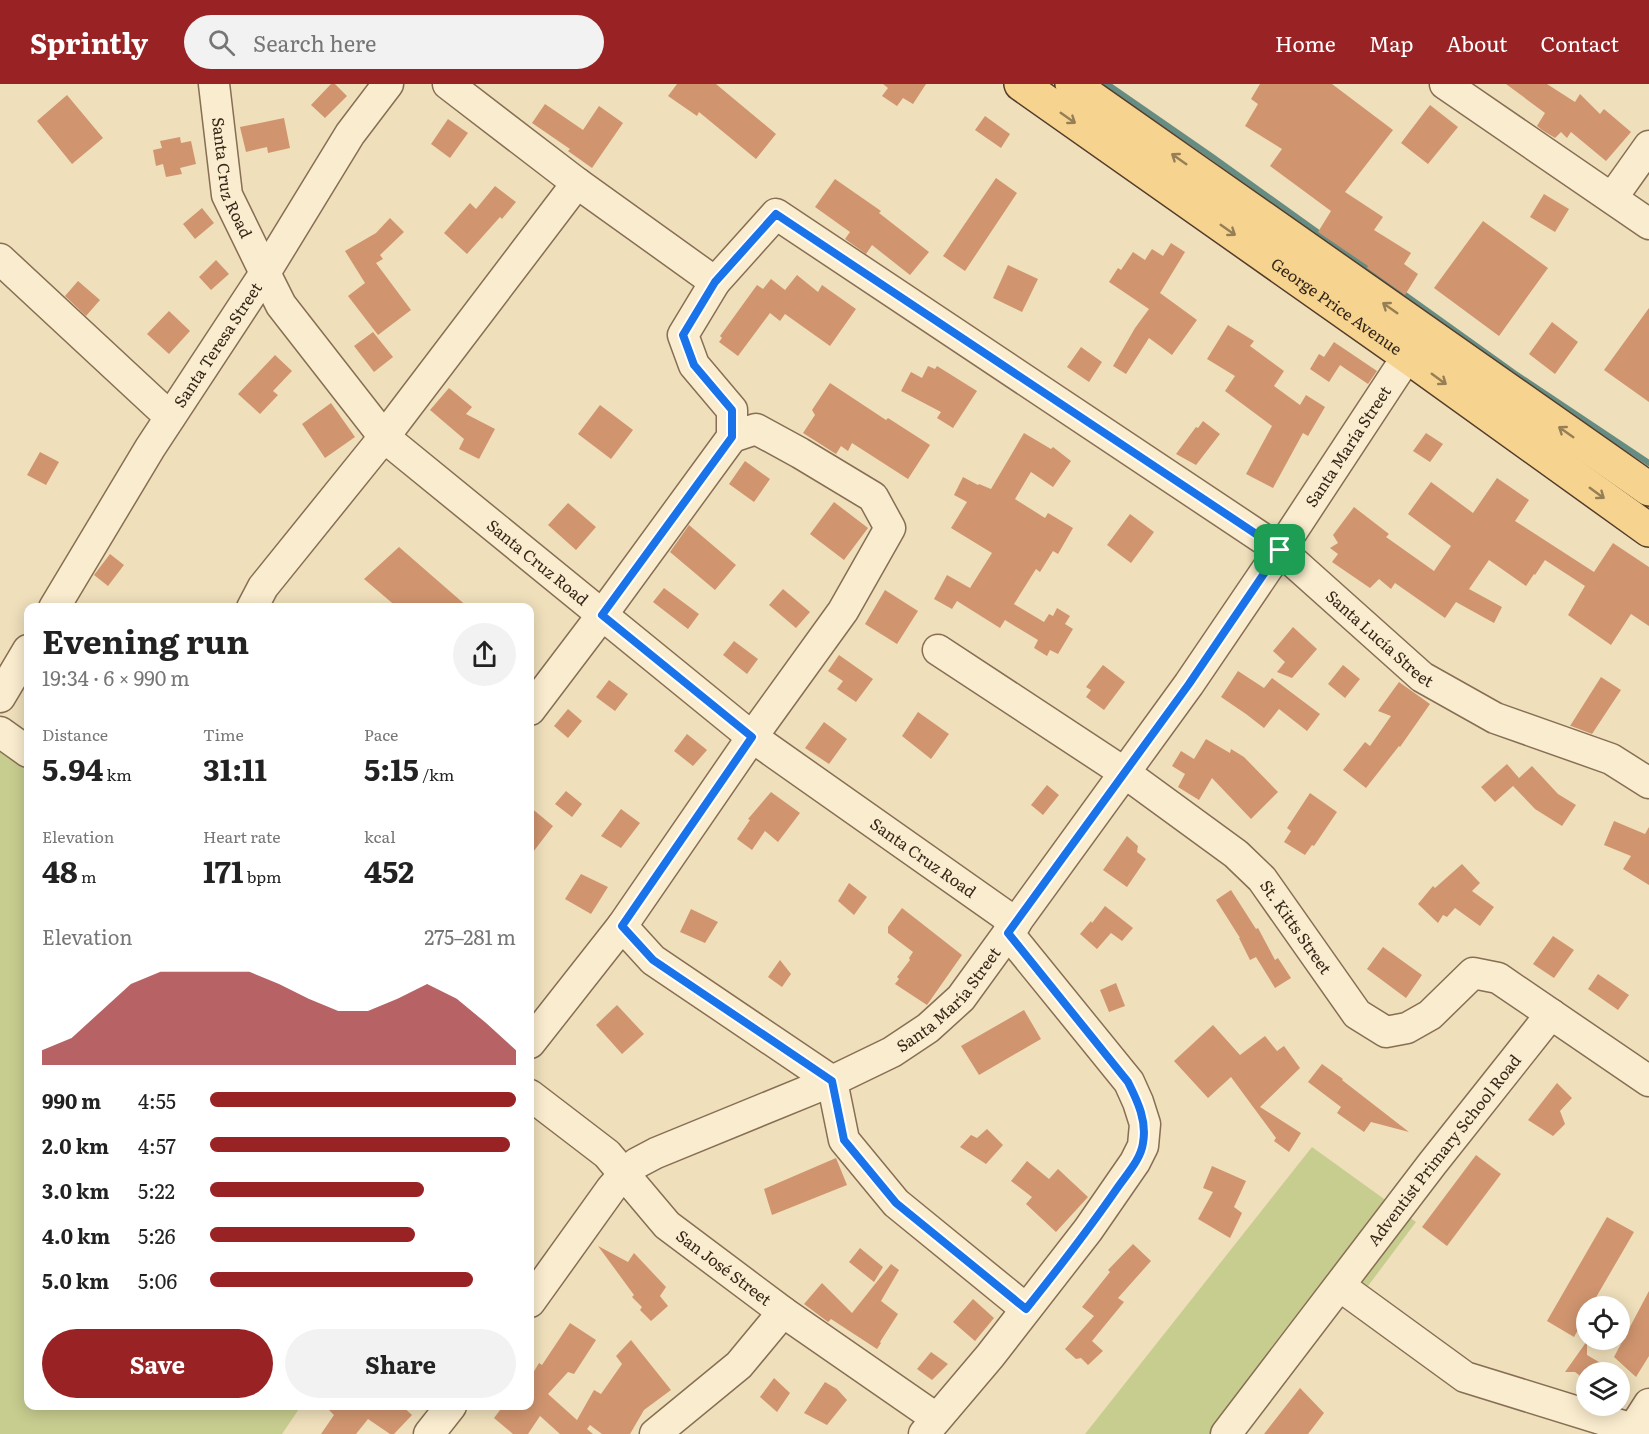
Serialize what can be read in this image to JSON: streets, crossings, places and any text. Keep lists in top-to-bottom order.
{
  "streets": {
    "main road": ["George Price Avenue"],
    "street": [
      "Santa Cruz Road",
      "Santa Teresa Street",
      "Santa María Street",
      "Santa Lucía Street",
      "St. Kitts Street",
      "Adventist Primary School Road",
      "San José Street"
    ]
  },
  "crossings": [
    ["Santa Cruz Road", "Santa Teresa Street"],
    ["Santa Cruz Road", "Santa María Street"],
    ["Santa Cruz Road", "San José Street"],
    ["George Price Avenue", "Santa María Street"],
    ["Santa María Street", "Santa Lucía Street"],
    ["Santa María Street", "St. Kitts Street"],
    ["Santa María Street", "San José Street"],
    ["St. Kitts Street", "Adventist Primary School Road"]
  ],
  "page": {
    "header": "Sprintly",
    "search": "Search here",
    "nav": [
      "Home",
      "Map",
      "About",
      "Contact"
    ],
    "heading": ["Evening run", "19:34 · 6 × 990 m"],
    "stats": [
      ["Distance", "5.94 km"],
      ["Time", "31:11"],
      ["Pace", "5:15 /km"],
      ["Elevation", "48 m"],
      ["Heart rate", "171 bpm"],
      ["kcal", "452"]
    ],
    "chart": ["Elevation", "275–281 m"],
    "list": [
      {
        "name": "990 m",
        "note": "4:55"
      },
      {
        "name": "2.0 km",
        "note": "4:57"
      },
      {
        "name": "3.0 km",
        "note": "5:22"
      },
      {
        "name": "4.0 km",
        "note": "5:26"
      },
      {
        "name": "5.0 km",
        "note": "5:06"
      }
    ],
    "buttons": ["Save", "Share"]
  }
}
